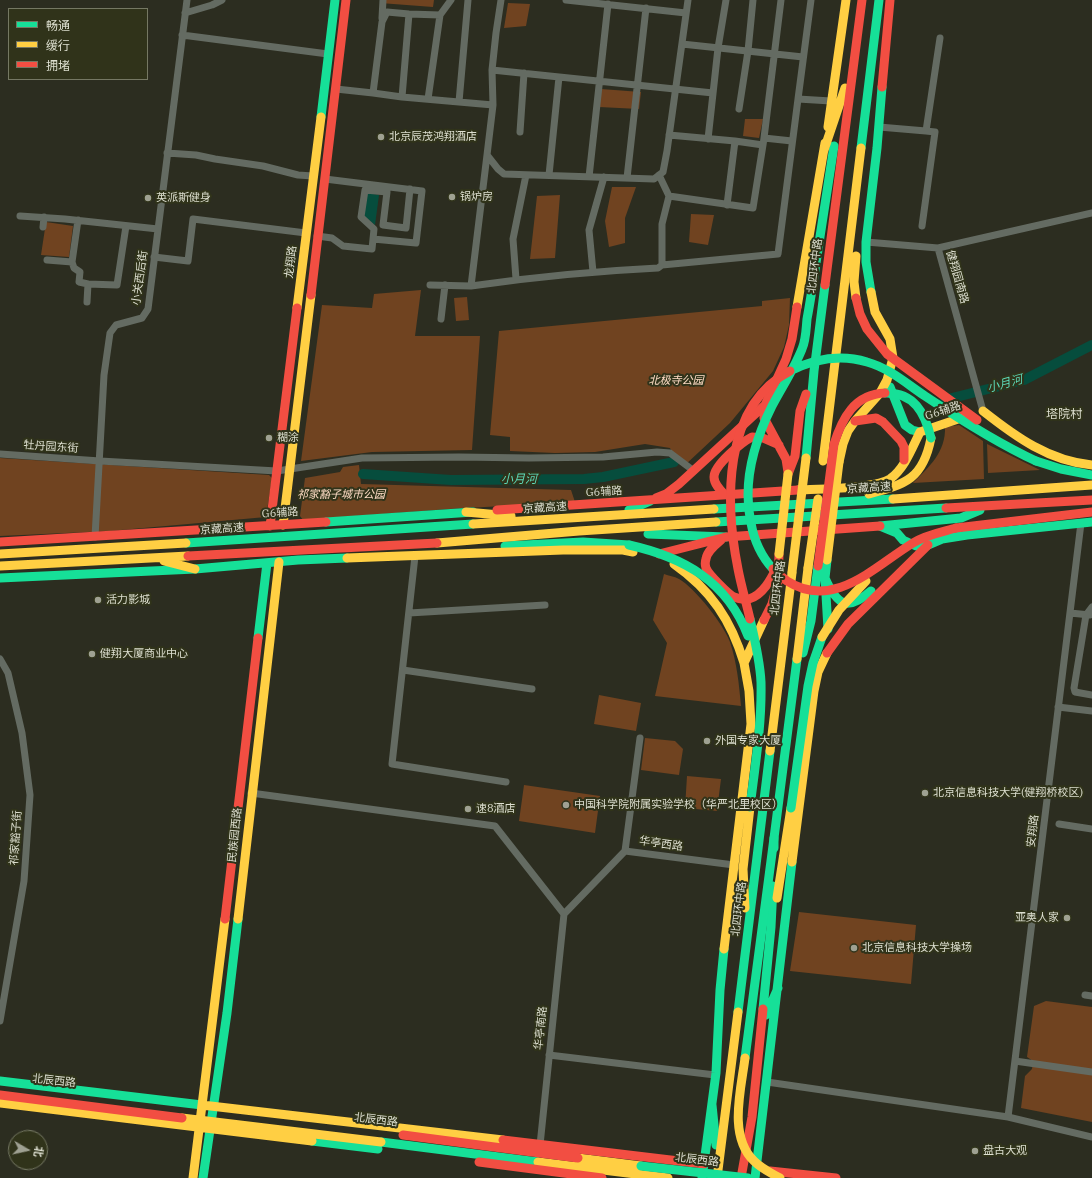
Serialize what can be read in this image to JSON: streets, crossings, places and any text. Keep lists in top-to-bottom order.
{
  "streets": {
    "main road": [
      "龙翔路",
      "北四环中路",
      "G6辅路",
      "京藏高速",
      "民族园西路",
      "北辰西路"
    ],
    "street": [
      "健翔园南路",
      "小关西后街",
      "牡丹园东街",
      "安翔路",
      "祁家豁子街",
      "华亭西路",
      "华亭南路"
    ]
  },
  "crossings": [
    ["龙翔路", "G6辅路"],
    ["龙翔路", "牡丹园东街"],
    ["北四环中路", "华亭西路"],
    ["北四环中路", "北辰西路"],
    ["健翔园南路", "G6辅路"],
    ["小关西后街", "G6辅路"],
    ["小关西后街", "牡丹园东街"],
    ["民族园西路", "北辰西路"],
    ["华亭西路", "华亭南路"],
    ["华亭南路", "北辰西路"]
  ],
  "districts": ["塔院村"],
  "water": ["小月河"],
  "parks": ["北极寺公园", "祁家豁子城市公园"],
  "places": [
    "北京辰茂鸿翔酒店",
    "锅炉房",
    "英派斯健身",
    "糊涂",
    "活力影城",
    "健翔大厦商业中心",
    "外国专家大厦",
    "北京信息科技大学(健翔桥校区)",
    "中国科学院附属实验学校（华严北里校区）",
    "速8酒店",
    "亚奥人家",
    "北京信息科技大学操场",
    "盘古大观"
  ],
  "legend": ["畅通", "缓行", "拥堵"],
  "north": "right"
}
